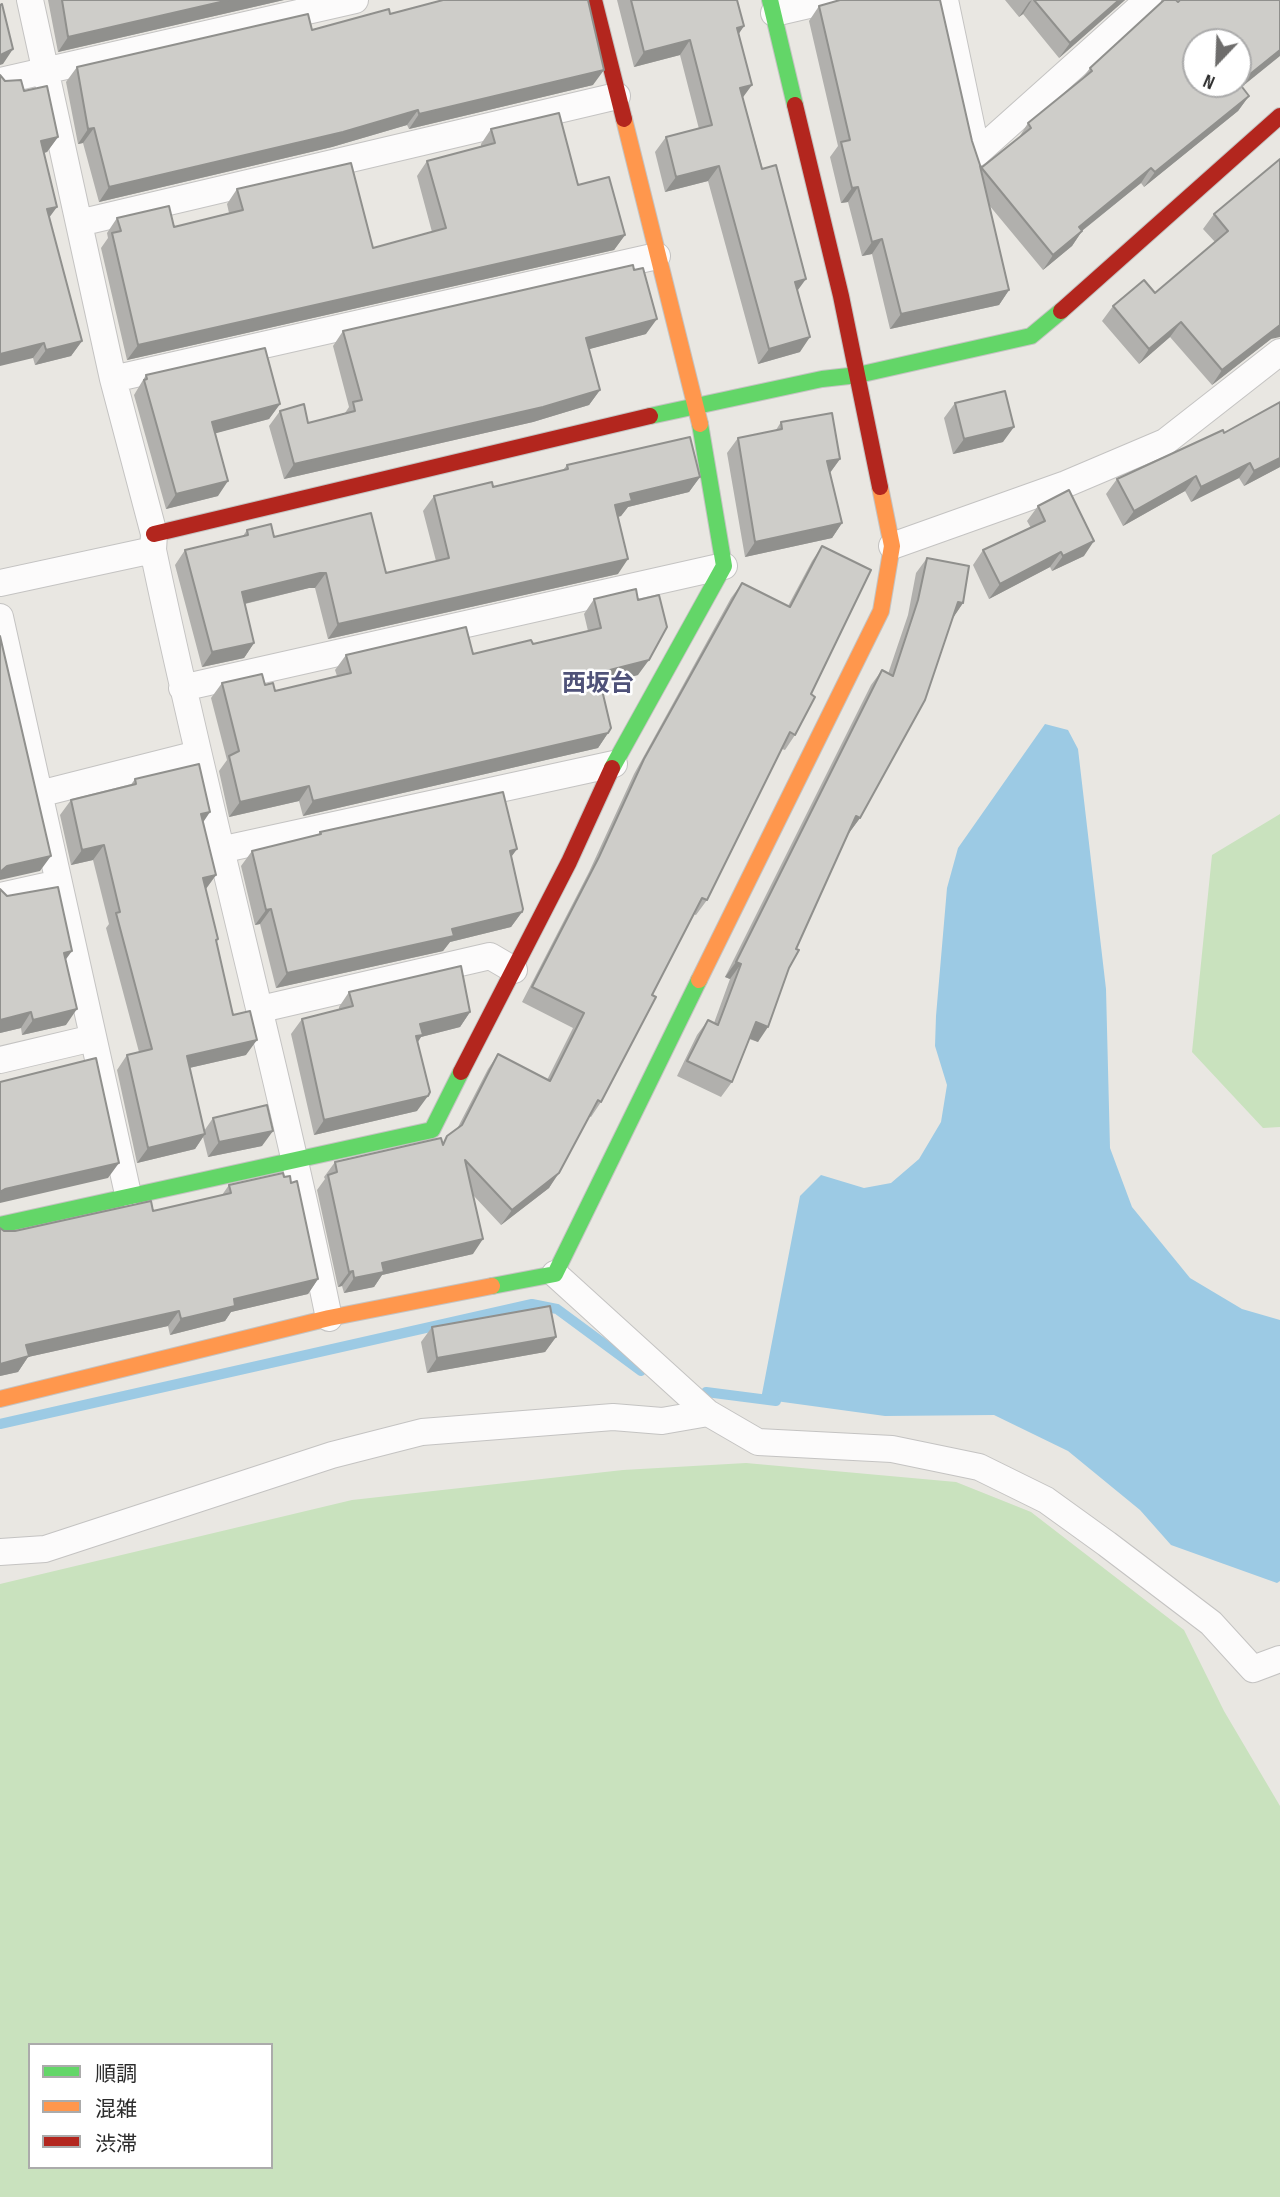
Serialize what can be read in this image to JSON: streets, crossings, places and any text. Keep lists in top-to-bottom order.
{
  "districts": ["西坂台"],
  "legend": ["順調", "混雑", "渋滞"],
  "north": "bottom left"
}
